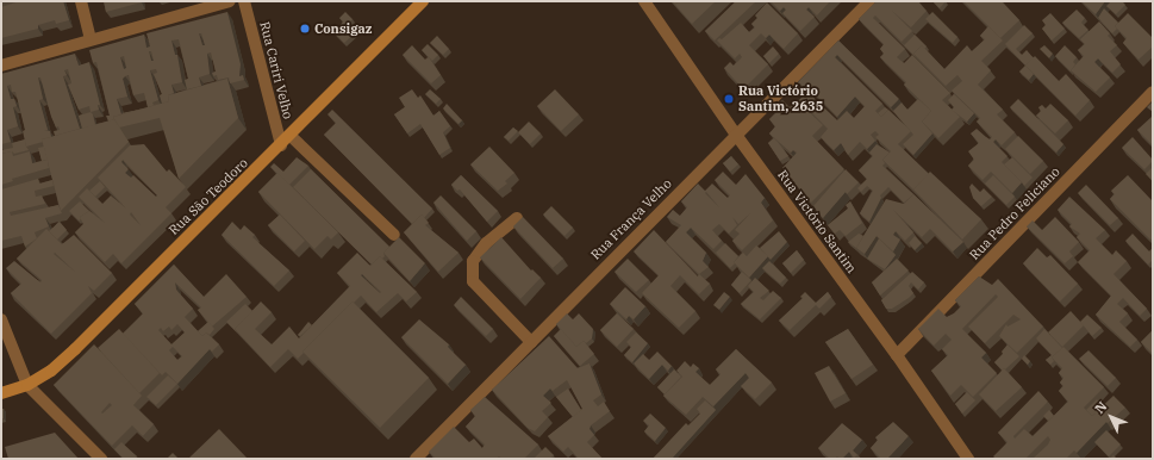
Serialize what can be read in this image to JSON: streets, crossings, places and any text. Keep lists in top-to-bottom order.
{
  "streets": {
    "main road": ["Rua São Teodoro"],
    "street": [
      "Rua Cariri Velho",
      "Rua Pedro Feliciano",
      "Rua França Velho",
      "Rua Victório Santim"
    ]
  },
  "crossings": [
    ["Rua Cariri Velho", "Rua São Teodoro"],
    ["Rua Pedro Feliciano", "Rua Victório Santim"],
    ["Rua França Velho", "Rua Victório Santim"]
  ],
  "places": ["Consigaz", "Rua Victório Santim, 2635"],
  "north": "top left"
}
